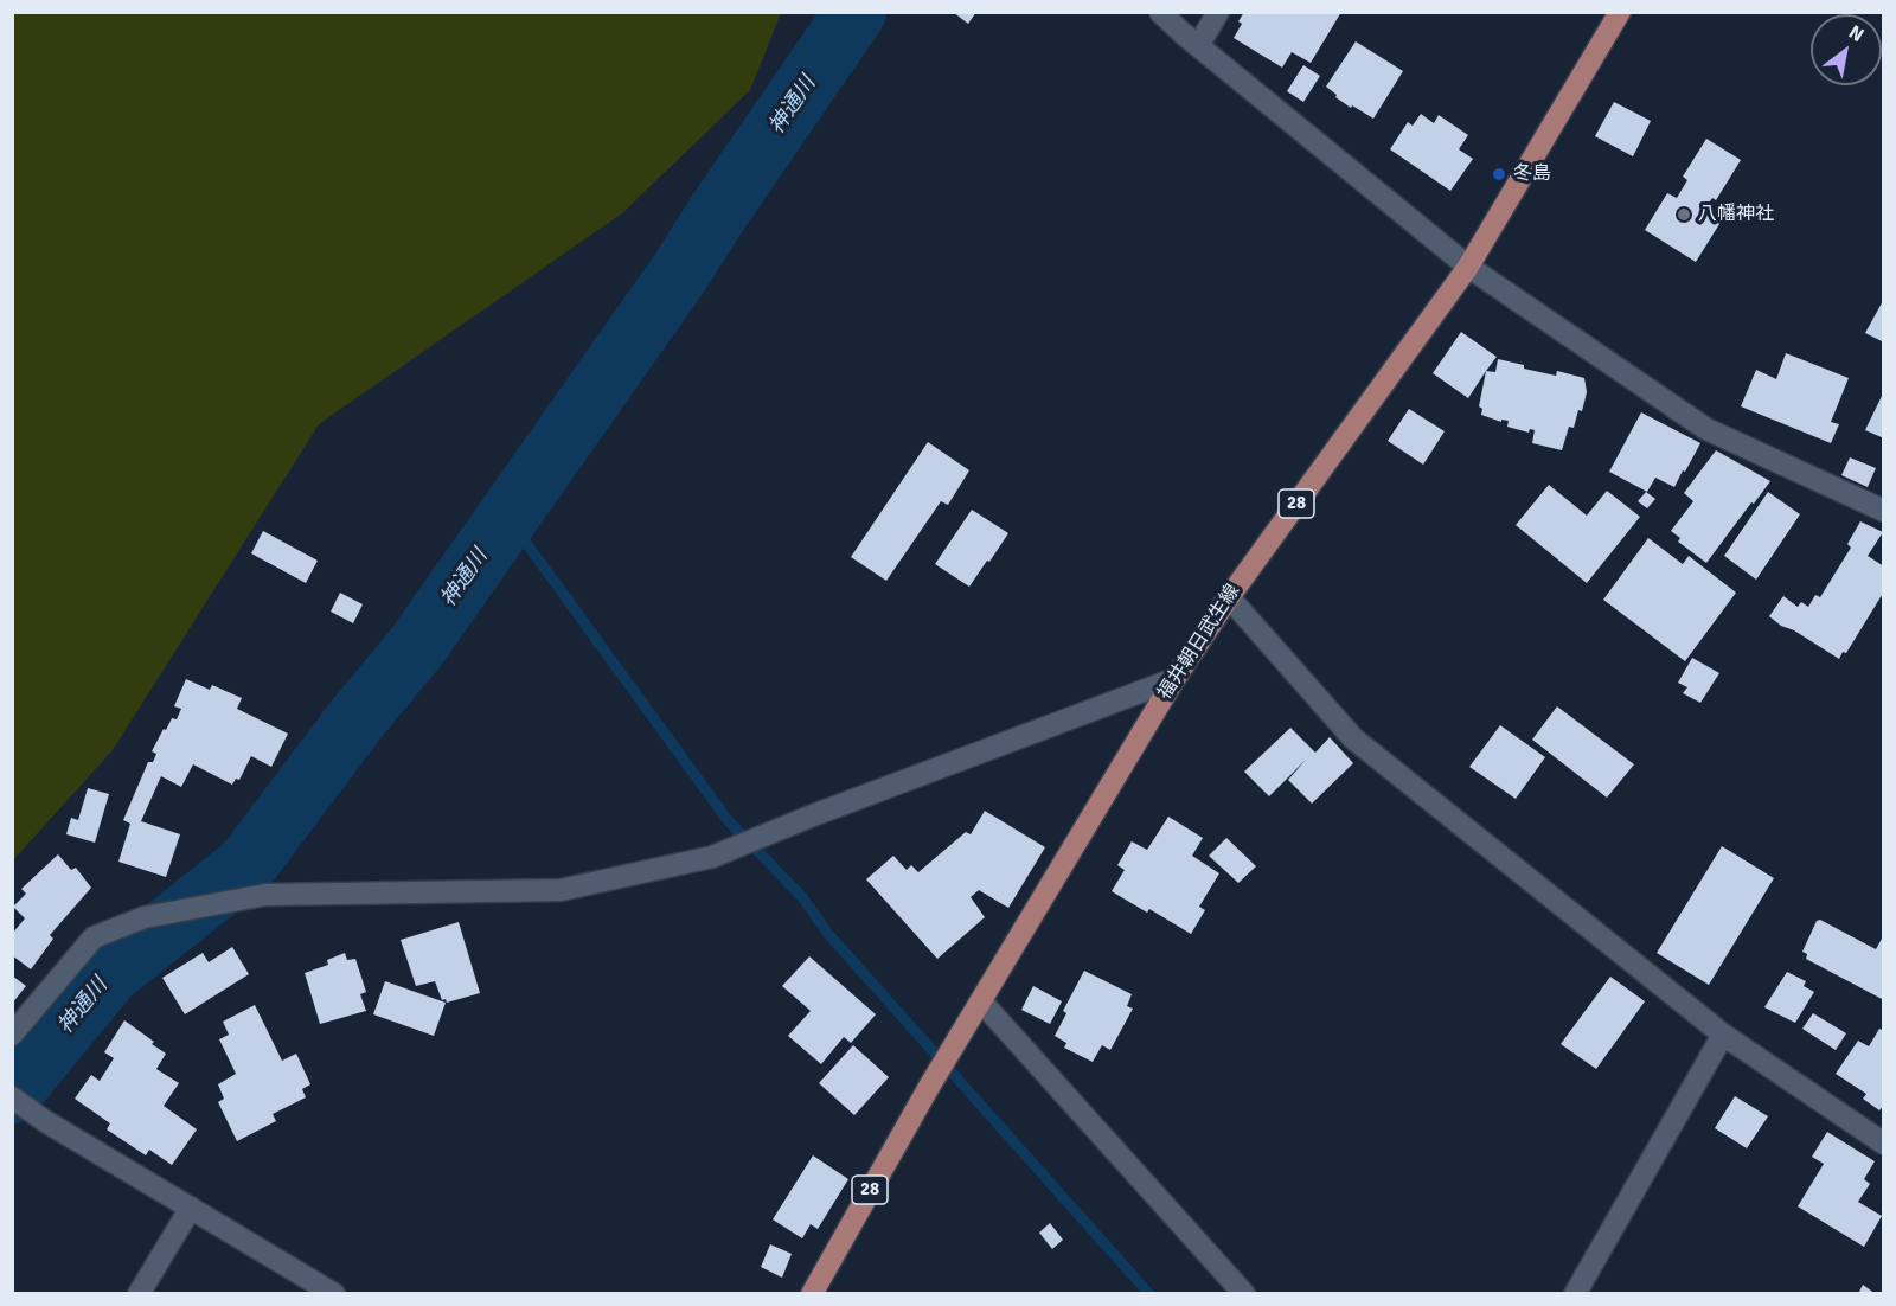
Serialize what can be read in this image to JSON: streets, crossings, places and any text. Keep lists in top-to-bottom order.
{
  "streets": {
    "main road": ["28", "福井朝日武生線"]
  },
  "water": ["神通川"],
  "places": ["冬島", "八幡神社"],
  "north": "top right"
}
